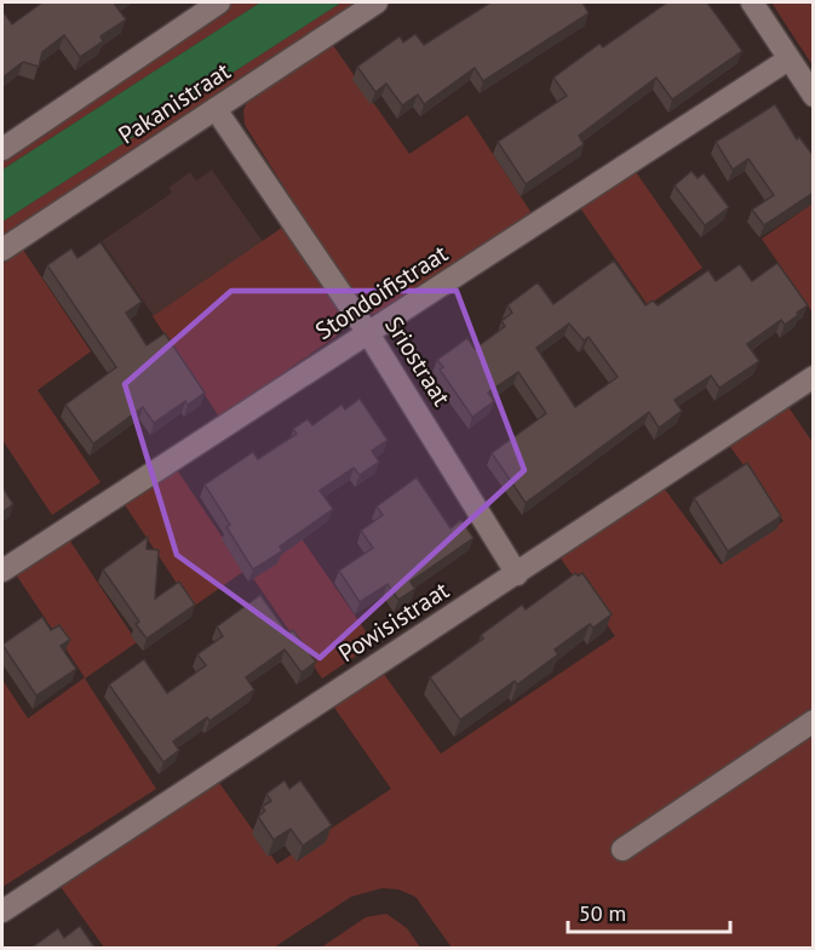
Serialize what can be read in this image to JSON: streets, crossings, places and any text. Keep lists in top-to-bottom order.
{
  "streets": {
    "street": [
      "Pakanistraat",
      "Stondoifistraat",
      "Sriostraat",
      "Powisistraat"
    ]
  },
  "crossings": [
    ["Pakanistraat", "Sriostraat"],
    ["Stondoifistraat", "Sriostraat"],
    ["Sriostraat", "Powisistraat"]
  ],
  "scale_bar": "50 m"
}
